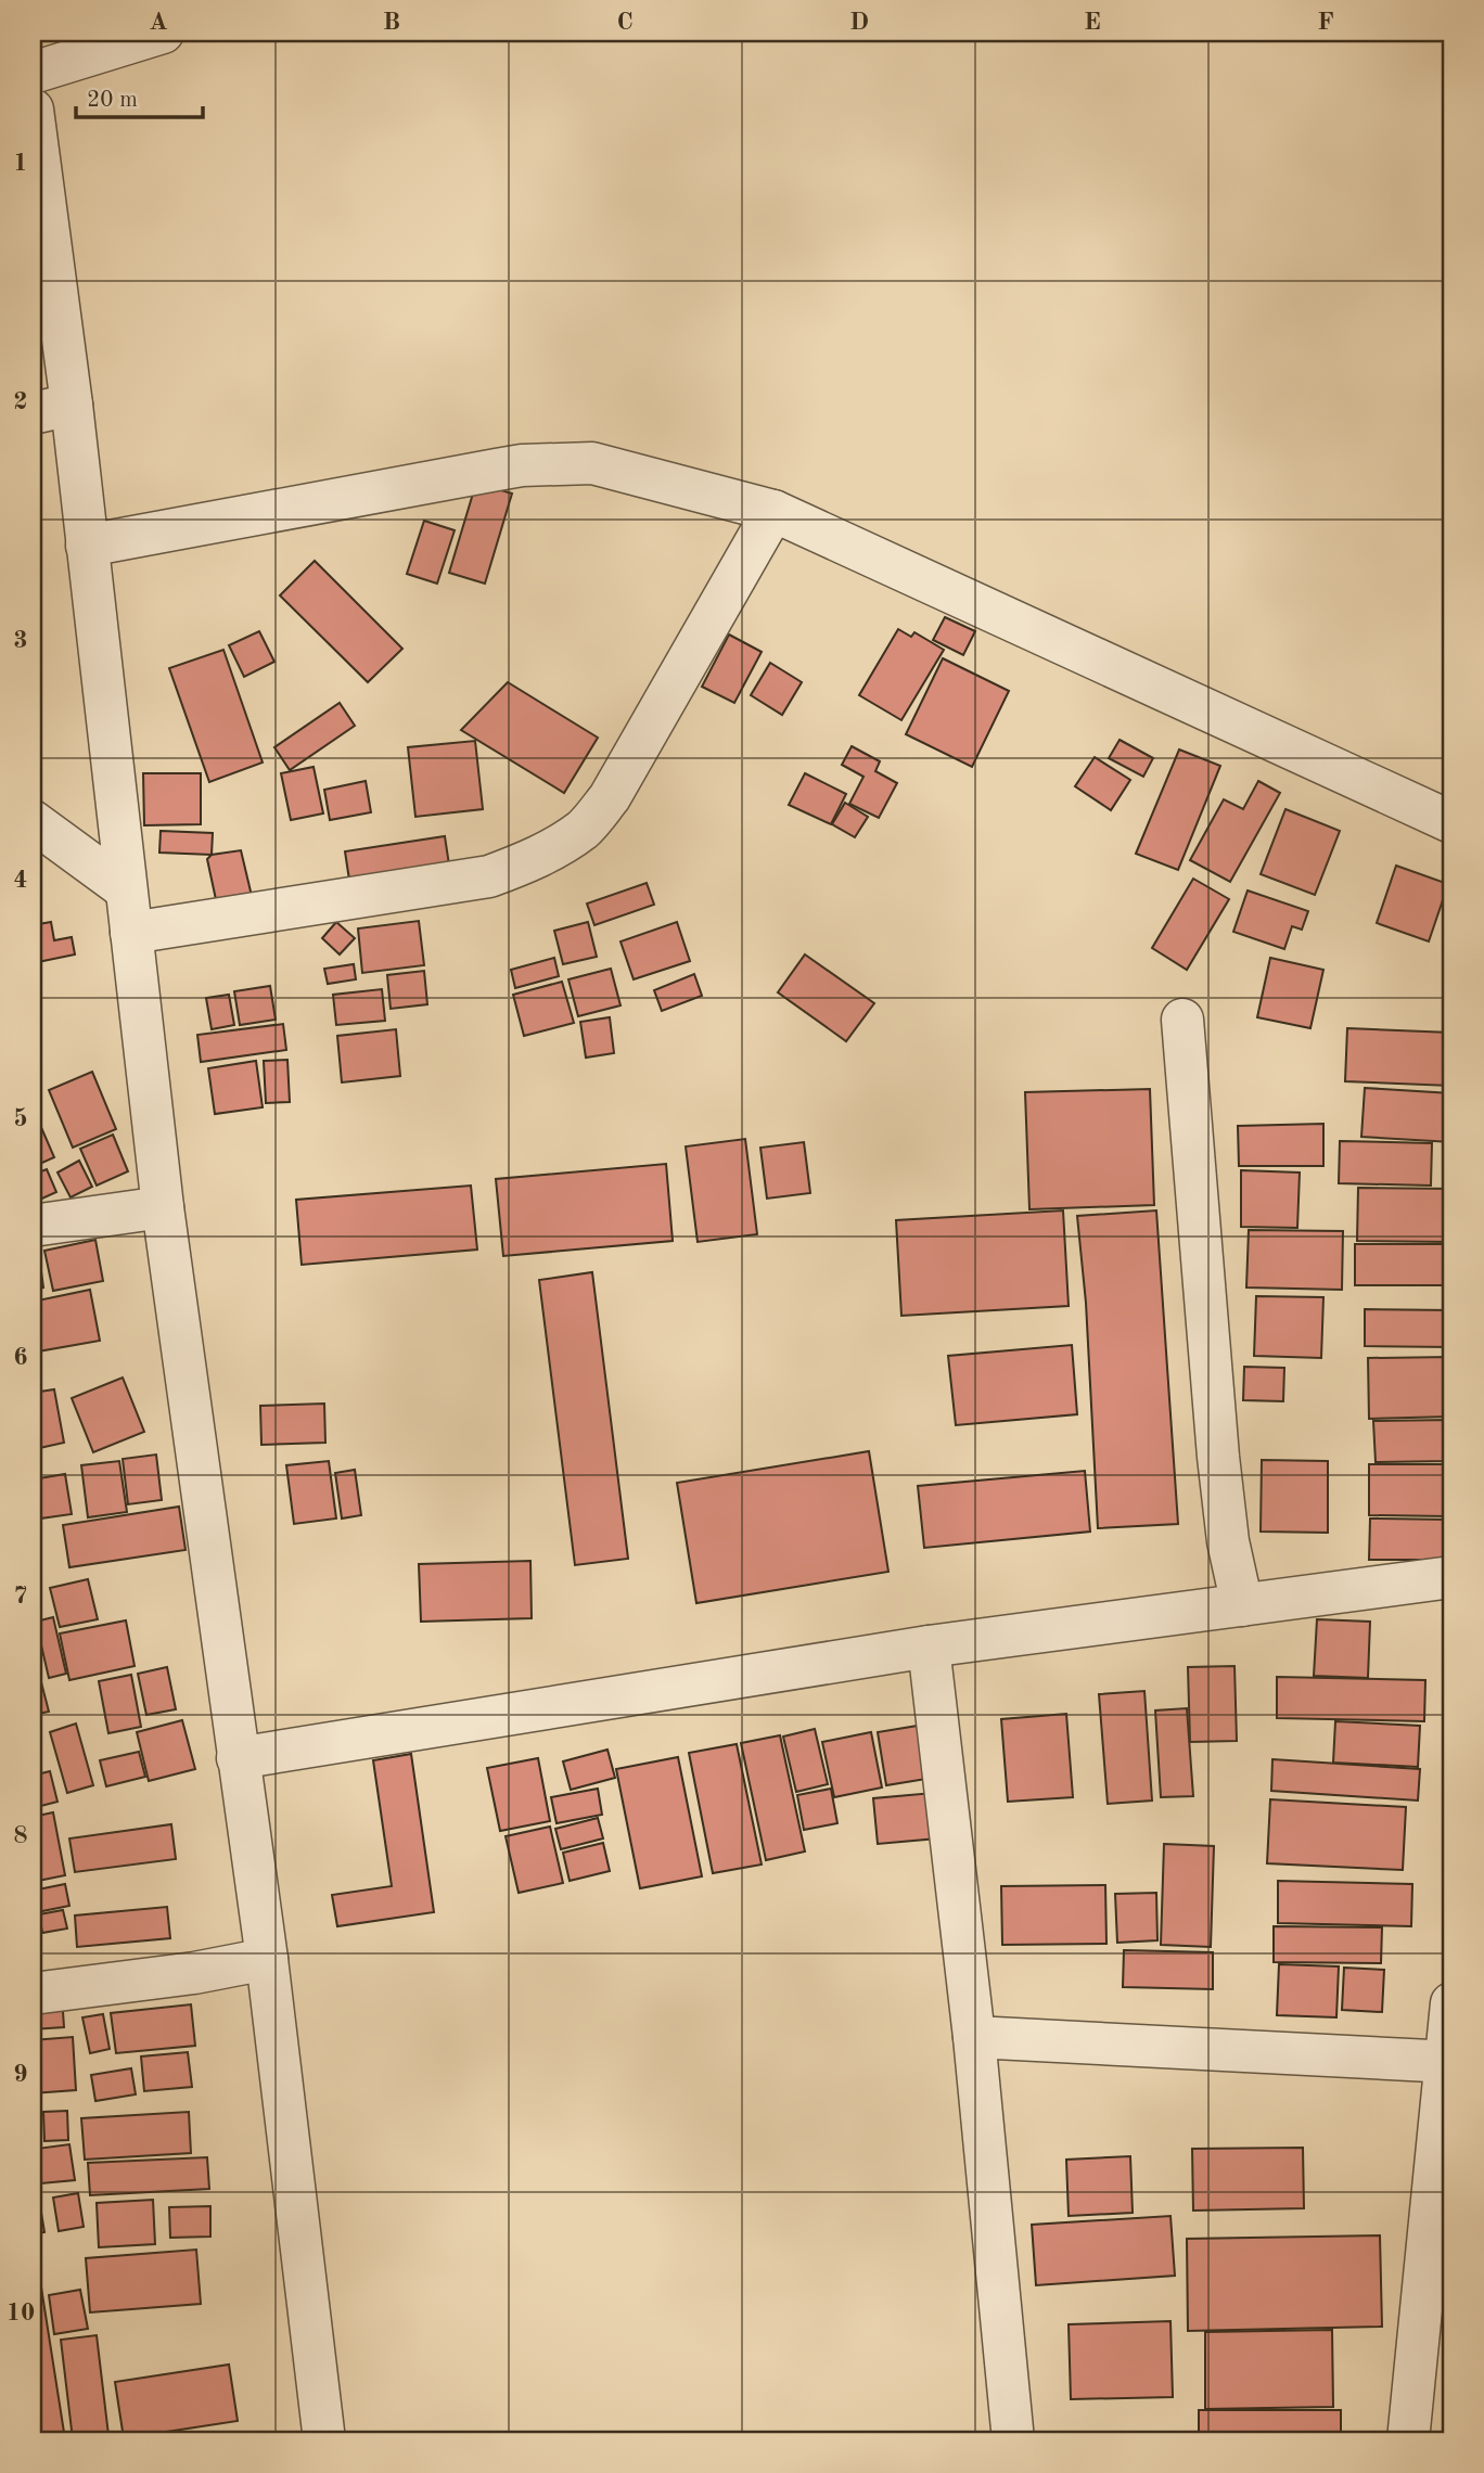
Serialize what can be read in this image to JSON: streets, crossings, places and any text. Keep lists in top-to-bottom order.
{
  "scale_bar": "20 m",
  "grid": {
    "columns": [
      "A",
      "B",
      "C",
      "D",
      "E",
      "F"
    ],
    "rows": [
      "1",
      "2",
      "3",
      "4",
      "5",
      "6",
      "7",
      "8",
      "9",
      "10"
    ]
  }
}
